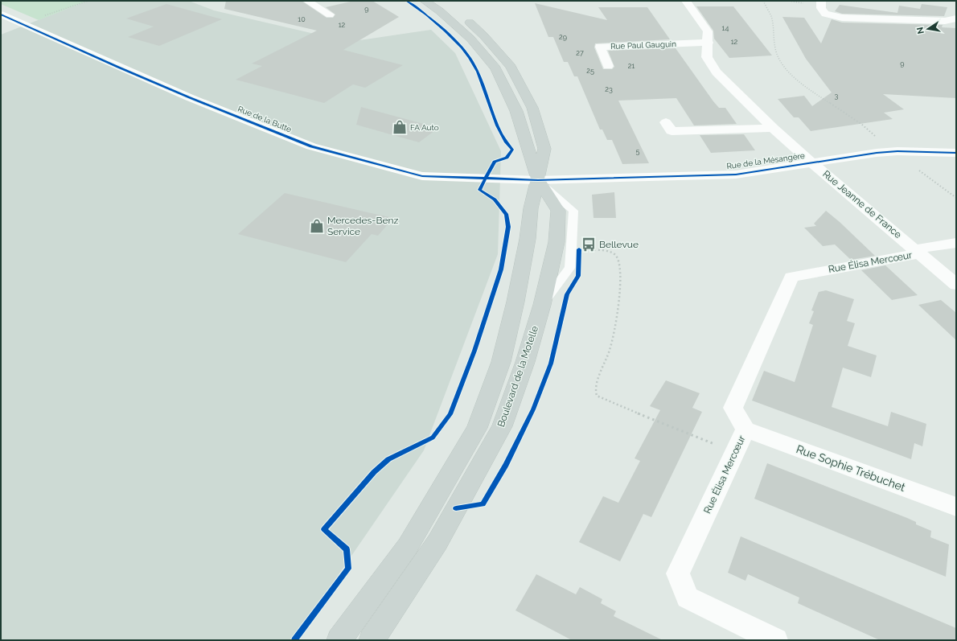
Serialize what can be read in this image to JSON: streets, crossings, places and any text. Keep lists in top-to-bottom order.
{
  "streets": {
    "main road": ["Boulevard de la Motelle"],
    "street": [
      "Rue Paul Gauguin",
      "Rue de la Butte",
      "Rue de la Mésangère",
      "Rue Jeanne de France",
      "Rue Élisa Mercœur",
      "Rue Sophie Trébuchet"
    ]
  },
  "crossings": [
    ["Rue de la Butte", "Rue de la Mésangère"],
    ["Rue de la Butte", "Boulevard de la Motelle"],
    ["Rue de la Mésangère", "Rue Jeanne de France"],
    ["Rue de la Mésangère", "Boulevard de la Motelle"],
    ["Rue Jeanne de France", "Rue Élisa Mercœur"],
    ["Rue Élisa Mercœur", "Rue Sophie Trébuchet"]
  ],
  "places": {
    "shop": ["FA Auto", "Mercedes-Benz Service"],
    "bus stop": ["Bellevue"]
  },
  "house_numbers": [
    "9",
    "10",
    "12",
    "14",
    "29",
    "12",
    "27",
    "9",
    "21",
    "25",
    "23",
    "3",
    "5"
  ],
  "north": "left"
}
